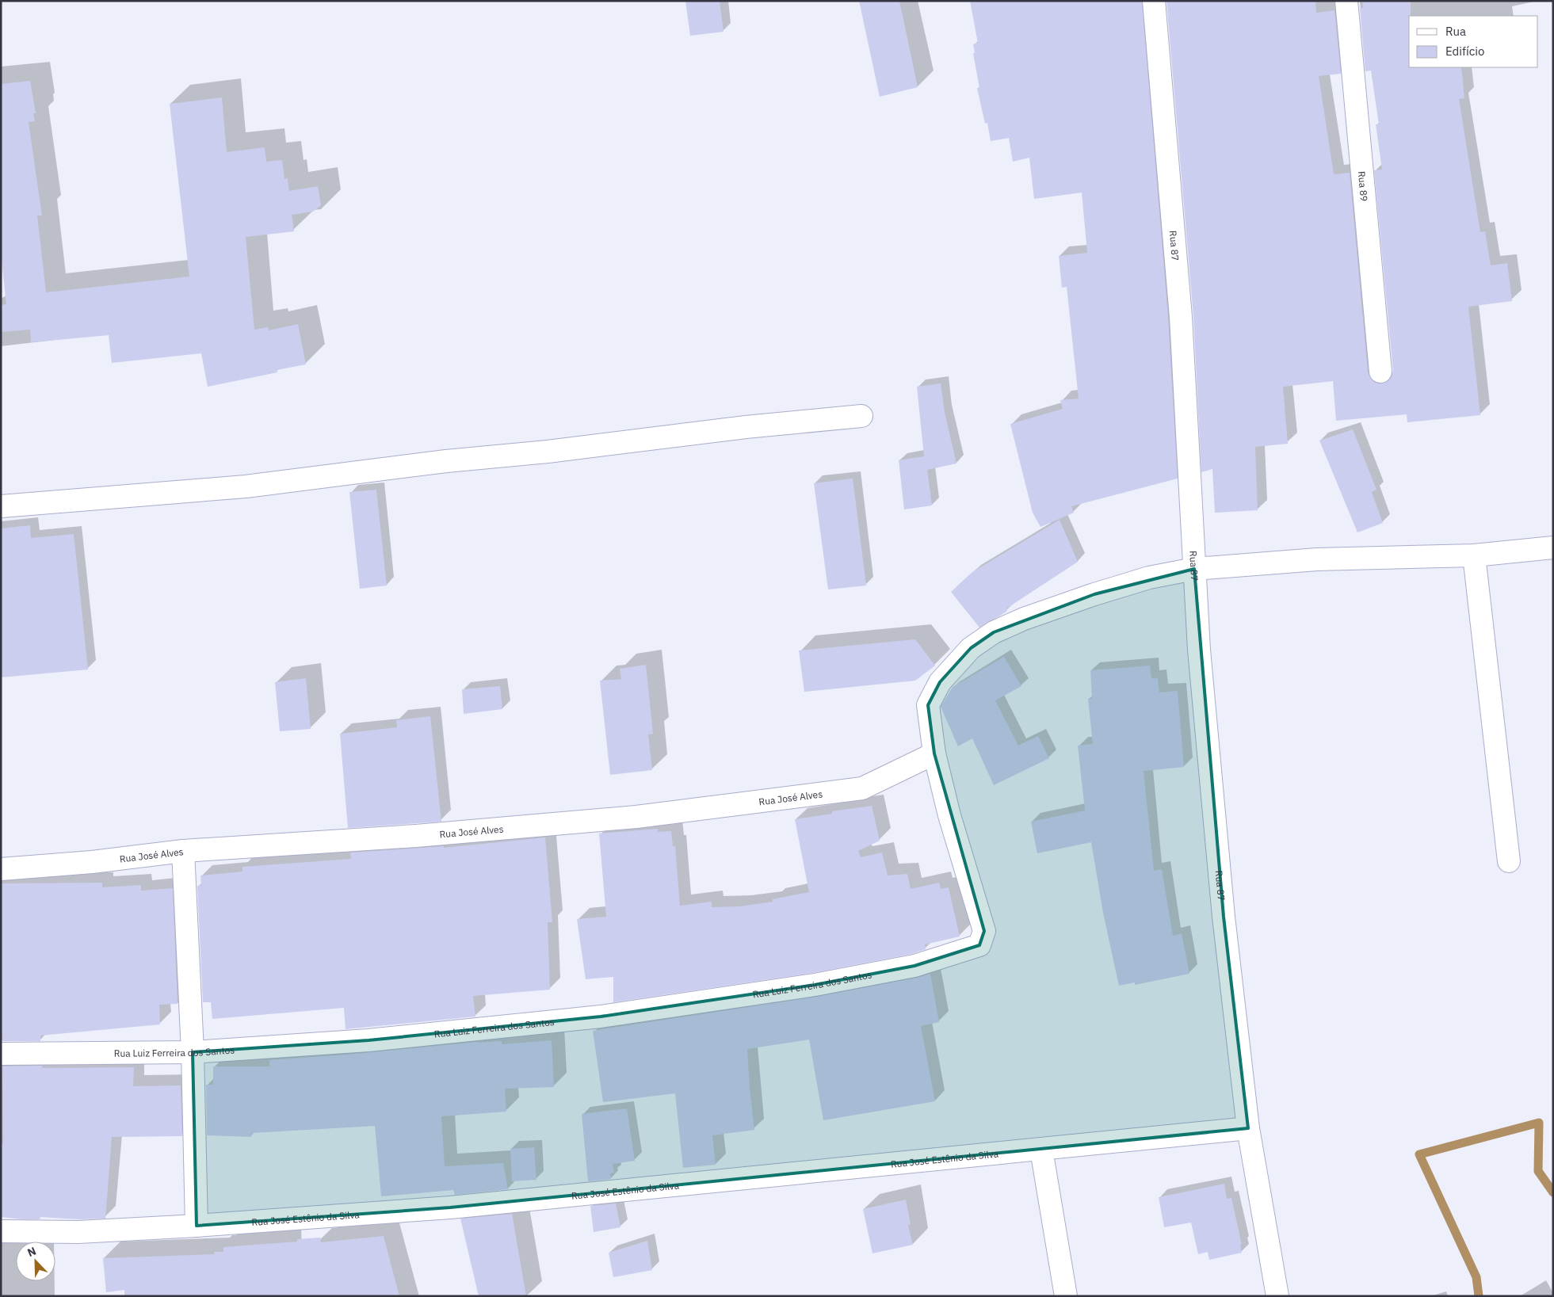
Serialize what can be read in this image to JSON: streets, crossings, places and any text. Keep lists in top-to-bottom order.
{
  "streets": {
    "street": [
      "Rua 89",
      "Rua 87",
      "Rua José Alves",
      "Rua Luiz Ferreira dos Santos",
      "Rua José Estênio da Silva"
    ]
  },
  "crossings": [
    ["Rua 87", "Rua José Estênio da Silva"],
    ["Rua José Alves", "Rua Luiz Ferreira dos Santos"]
  ],
  "legend": ["Rua", "Edifício"],
  "north": "top left"
}
